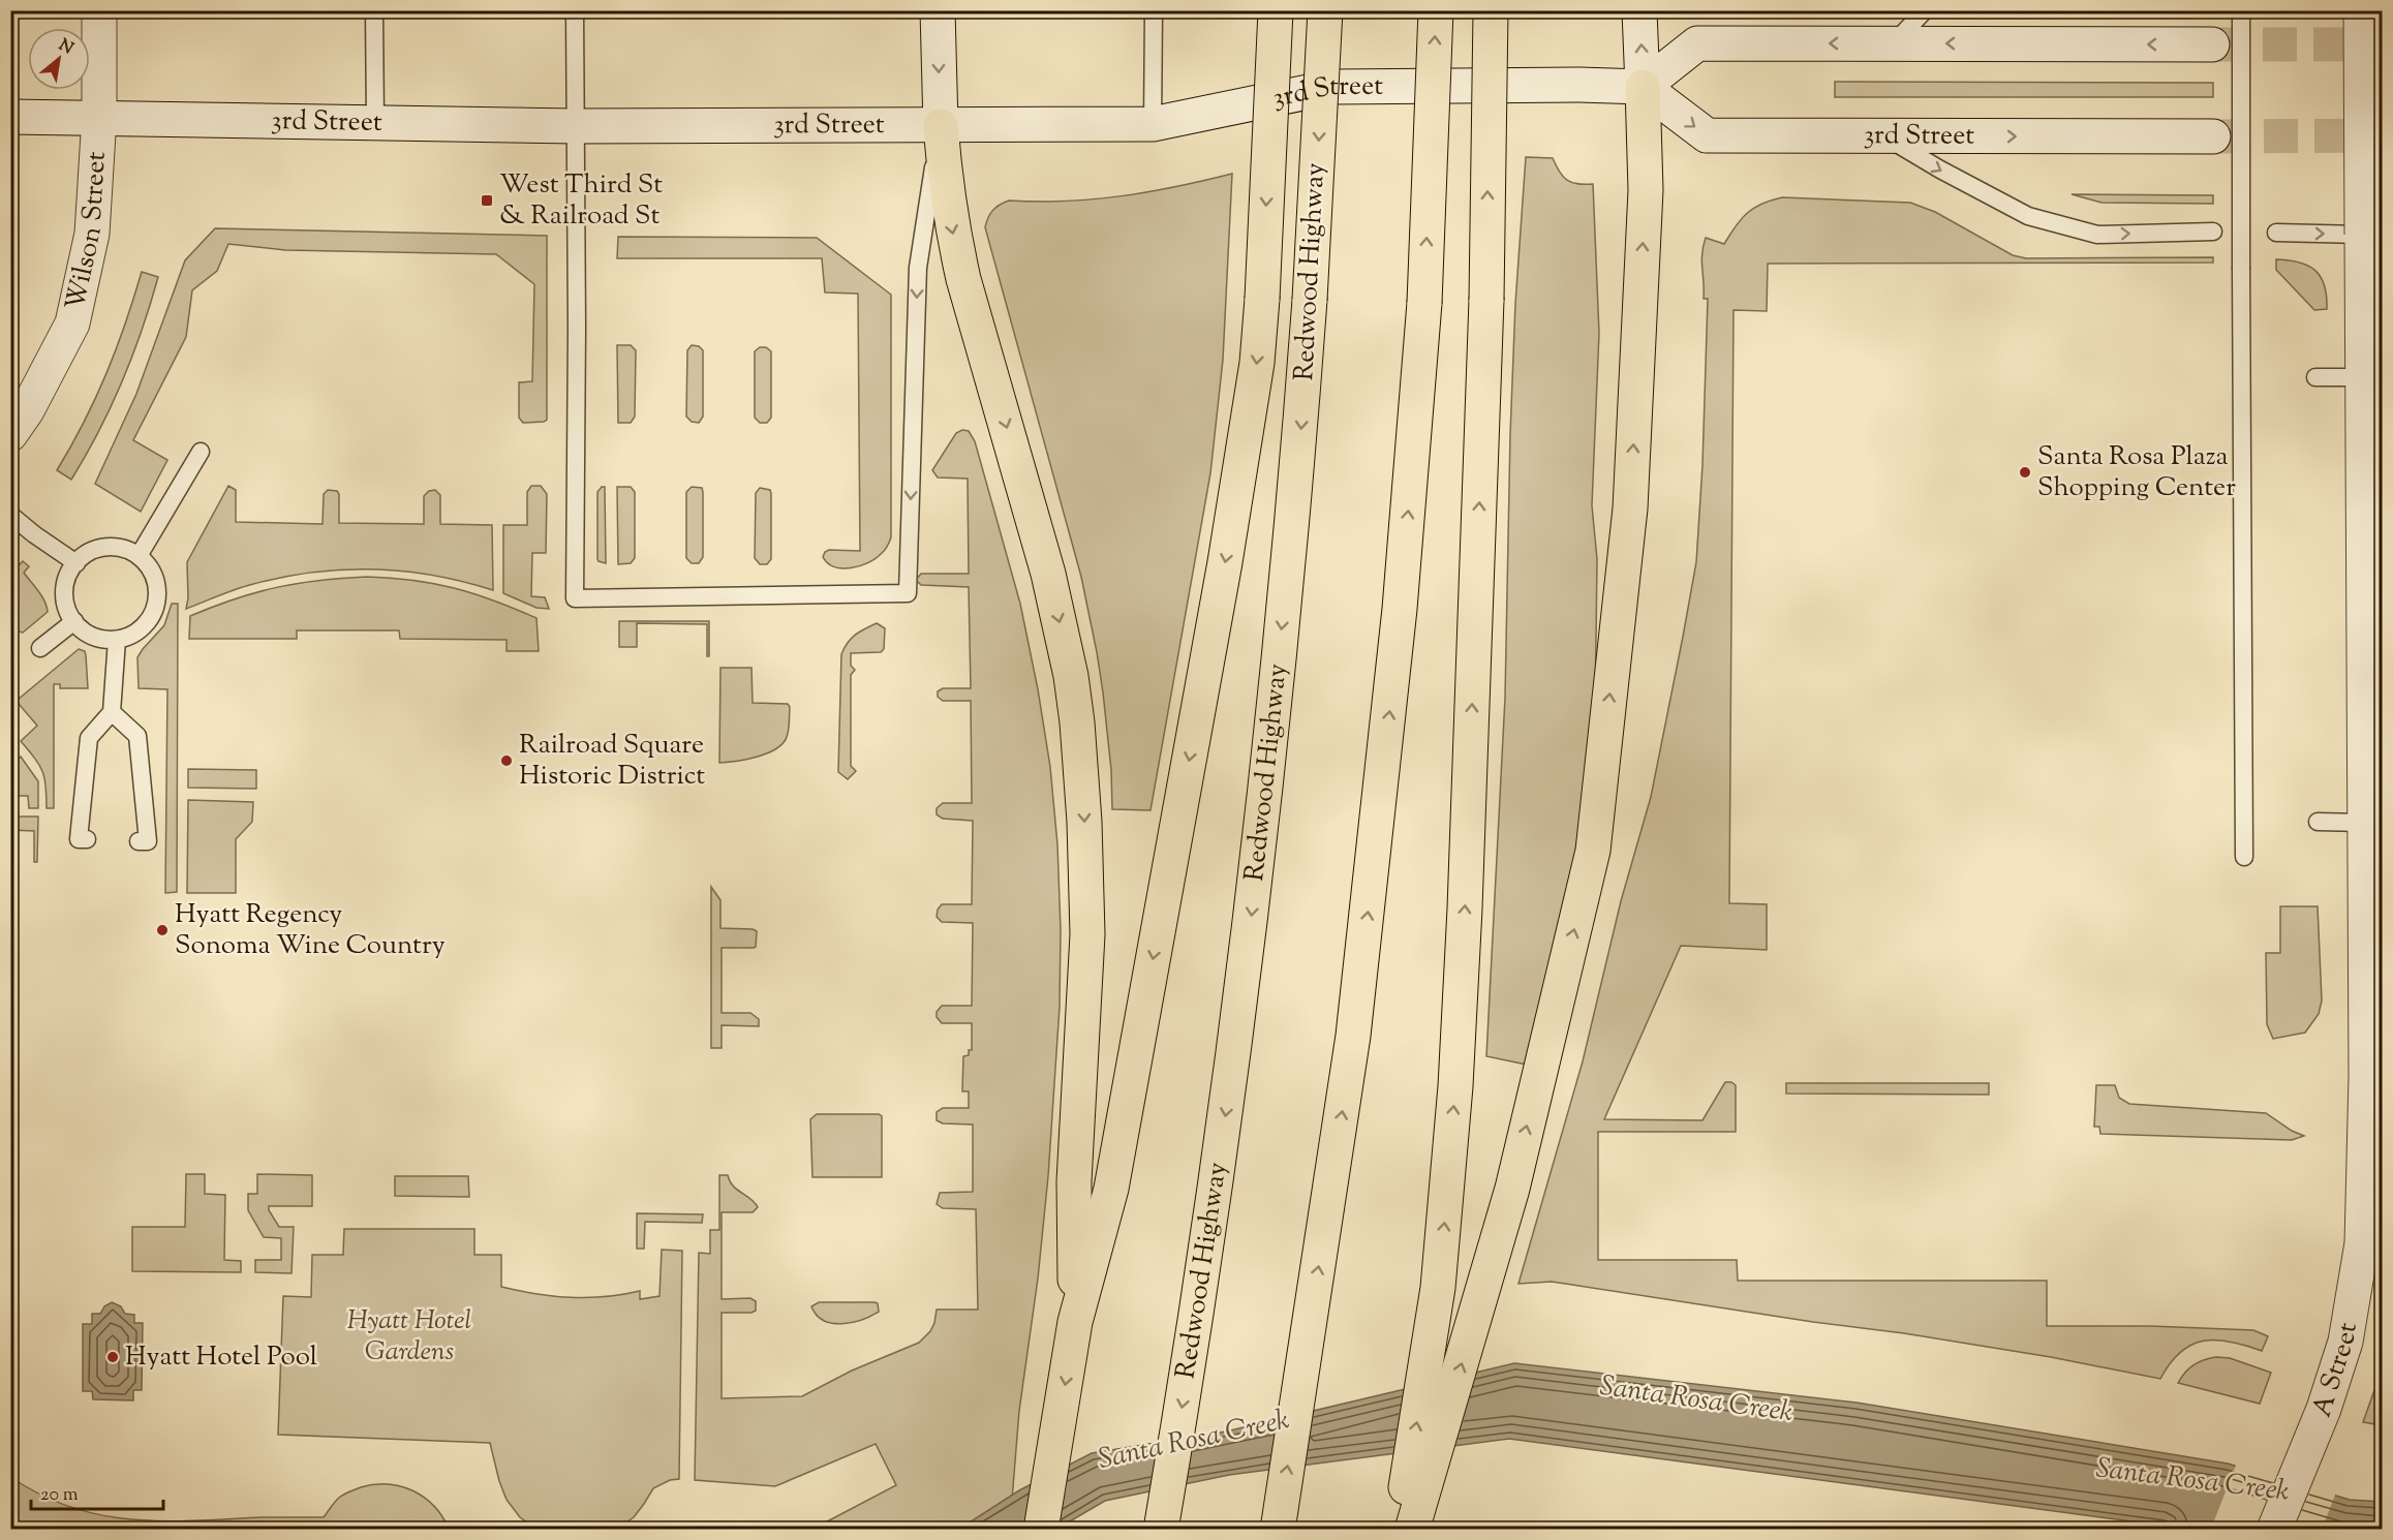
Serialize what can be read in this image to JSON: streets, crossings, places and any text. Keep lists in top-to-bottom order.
{
  "streets": {
    "highway": ["Redwood Highway"],
    "main road": ["3rd Street", "Wilson Street", "A Street"]
  },
  "crossings": [
    ["3rd Street", "Wilson Street"]
  ],
  "water": ["Santa Rosa Creek"],
  "parks": ["Hyatt Hotel Gardens"],
  "places": {
    "transit": ["West Third St & Railroad St"],
    "other": [
      "Santa Rosa Plaza Shopping Center",
      "Railroad Square Historic District",
      "Hyatt Regency Sonoma Wine Country",
      "Hyatt Hotel Pool"
    ]
  },
  "scale_bar": "20 m",
  "north": "top right"
}
